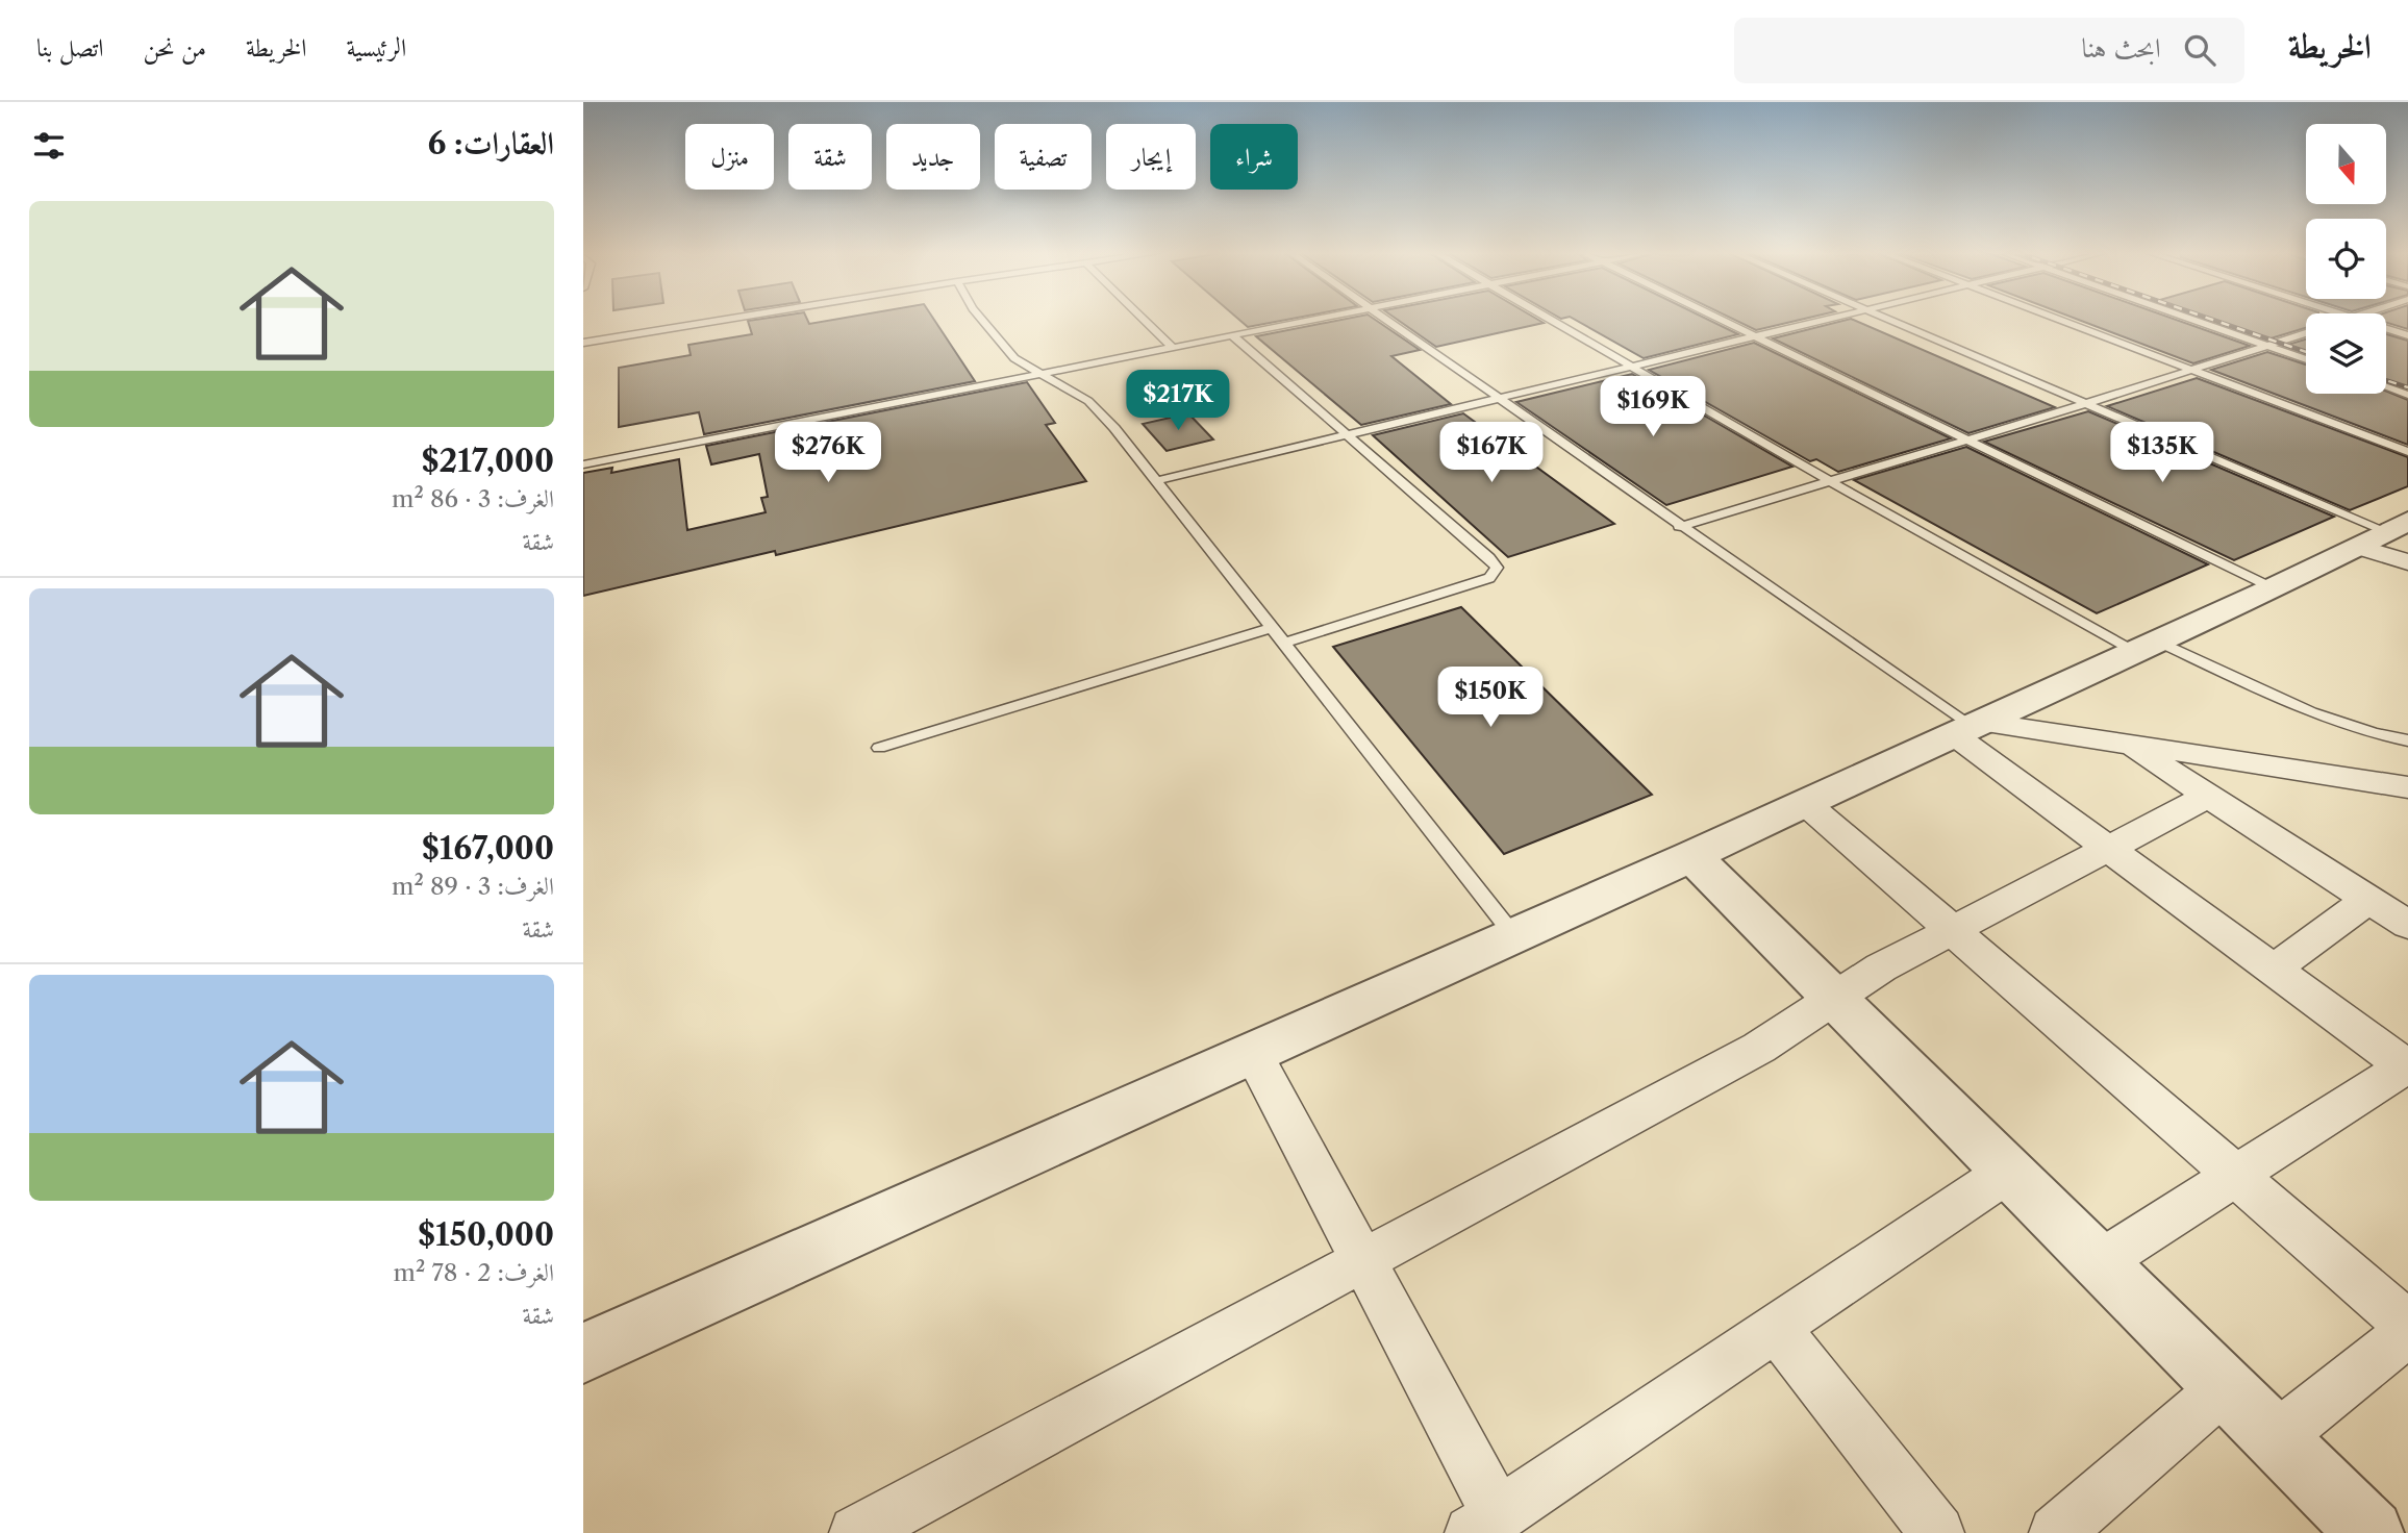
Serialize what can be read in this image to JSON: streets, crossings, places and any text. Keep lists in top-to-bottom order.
{
  "north": "bottom",
  "page": {
    "header": "الخريطة",
    "search": "ابحث هنا",
    "nav": [
      "الرئيسية",
      "الخريطة",
      "من نحن",
      "اتصل بنا"
    ],
    "heading": "العقارات: 6",
    "chip": [
      "شراء",
      "إيجار",
      "تصفية",
      "جديد",
      "شقة",
      "منزل"
    ],
    "list": [
      {
        "name": "$217,000",
        "note": "الغرف: 3 · 86 m² · شقة"
      },
      {
        "name": "$167,000",
        "note": "الغرف: 3 · 89 m² · شقة"
      },
      {
        "name": "$150,000",
        "note": "الغرف: 2 · 78 m² · شقة"
      }
    ],
    "price": [
      "$217K",
      "$169K",
      "$276K",
      "$167K",
      "$135K",
      "$150K"
    ]
  }
}
